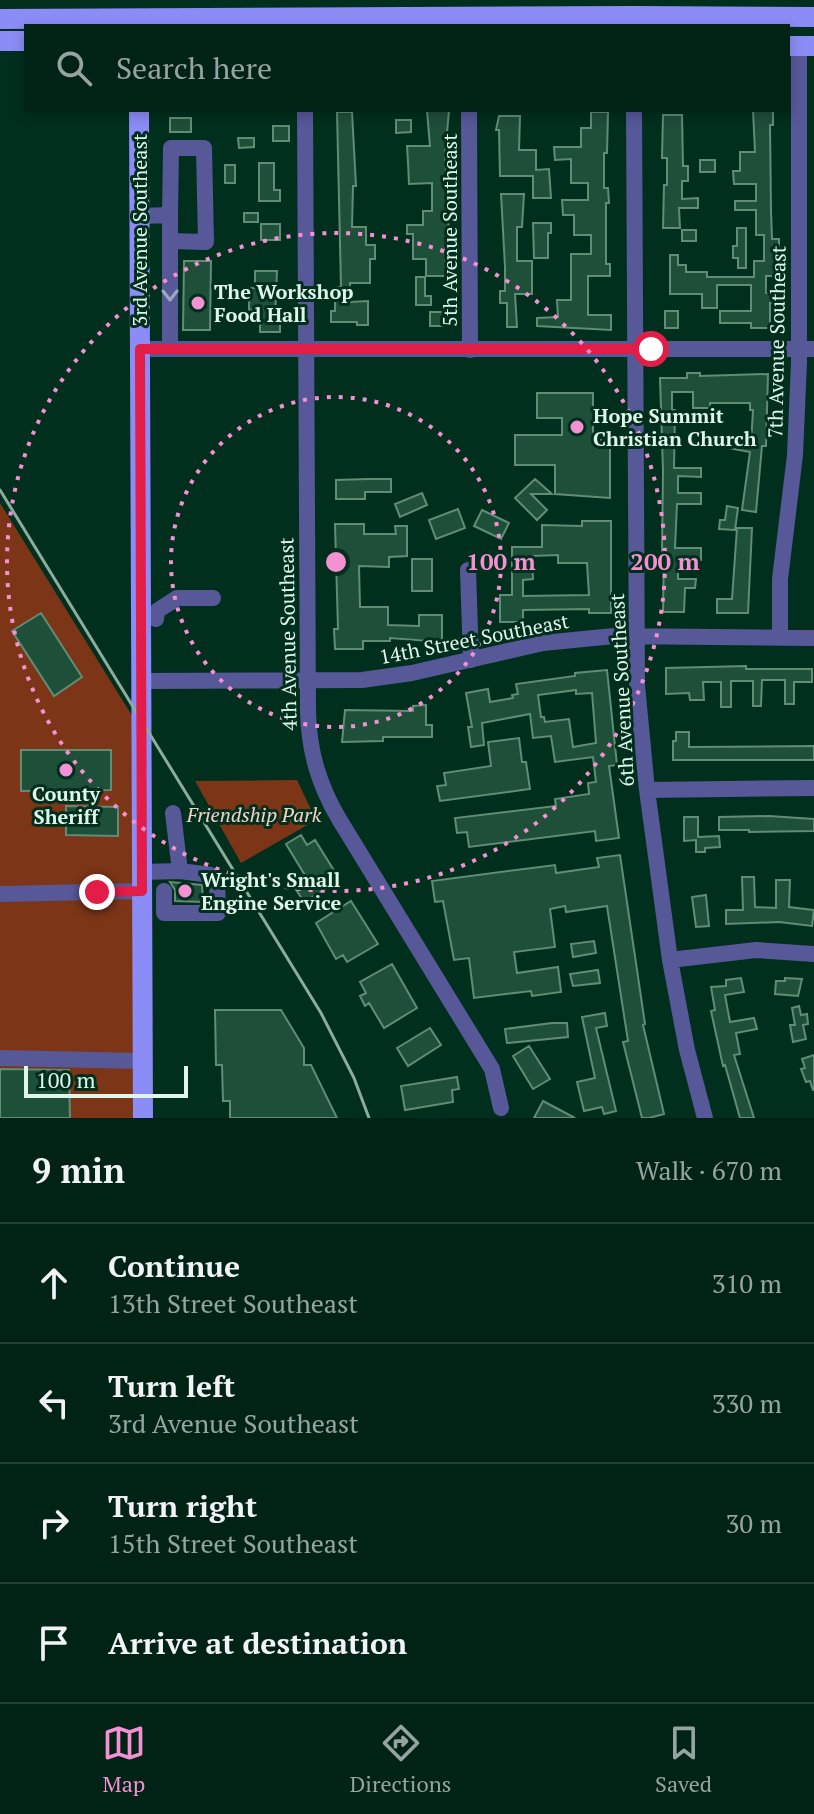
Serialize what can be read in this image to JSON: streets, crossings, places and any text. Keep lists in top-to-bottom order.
{
  "streets": {
    "main road": ["3rd Avenue Southeast"],
    "street": [
      "5th Avenue Southeast",
      "7th Avenue Southeast",
      "4th Avenue Southeast",
      "14th Street Southeast",
      "6th Avenue Southeast"
    ]
  },
  "crossings": [
    ["3rd Avenue Southeast", "14th Street Southeast"],
    ["7th Avenue Southeast", "14th Street Southeast"],
    ["4th Avenue Southeast", "14th Street Southeast"],
    ["14th Street Southeast", "6th Avenue Southeast"]
  ],
  "parks": ["Friendship Park"],
  "places": [
    "The Workshop Food Hall",
    "Hope Summit Christian Church",
    "County Sheriff",
    "Wright's Small Engine Service"
  ],
  "scale_bar": "100 m",
  "page": {
    "search": "Search here",
    "scale": "100 m",
    "heading": ["9 min", "Walk · 670 m"],
    "list": [
      ["Continue", "13th Street Southeast", "310 m"],
      ["Turn left", "3rd Avenue Southeast", "330 m"],
      ["Turn right", "15th Street Southeast", "30 m"],
      "Arrive at destination"
    ],
    "nav": ["Map", "Directions", "Saved"]
  },
  "rings": ["100 m", "200 m"]
}
